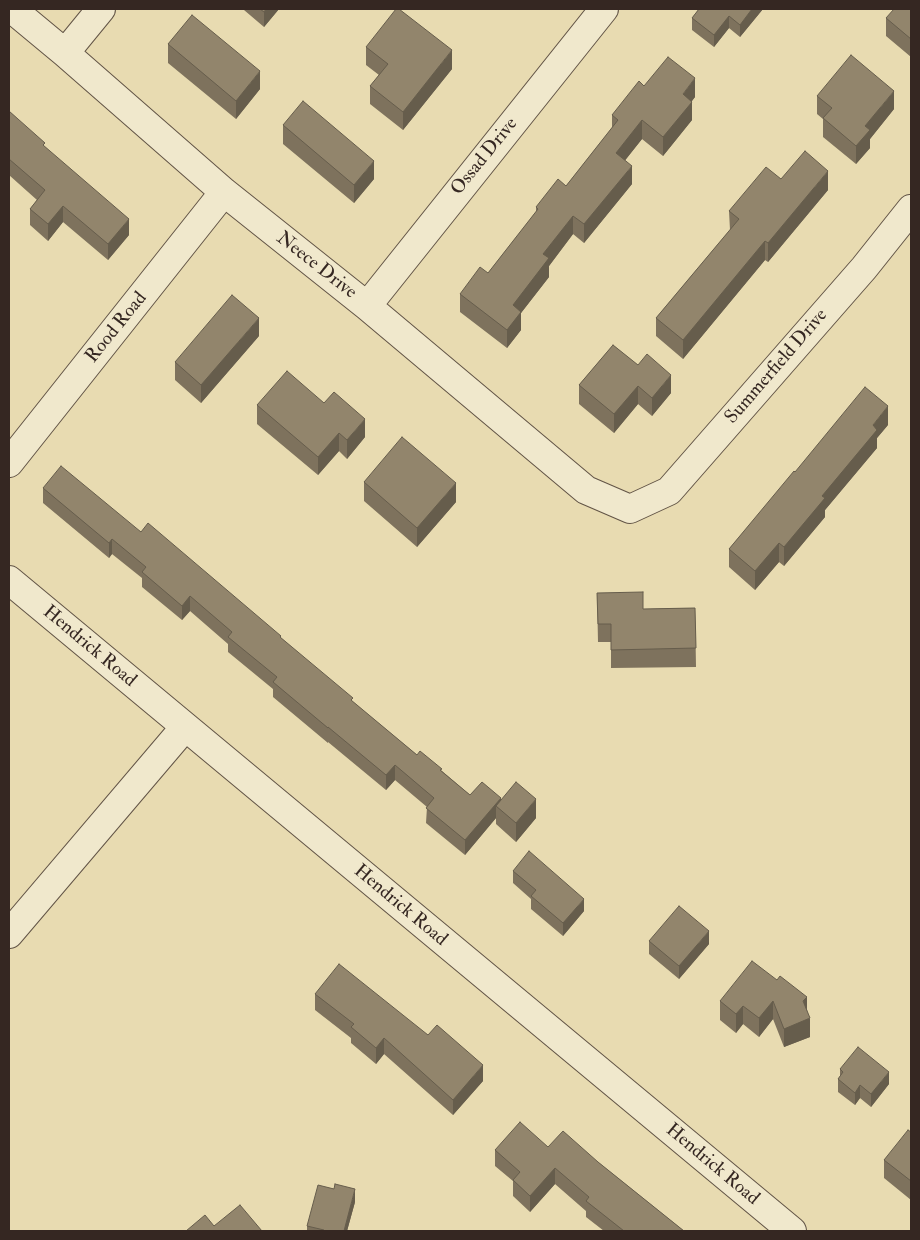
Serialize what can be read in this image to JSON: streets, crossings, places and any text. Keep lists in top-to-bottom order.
{
  "streets": {
    "street": [
      "Ossad Drive",
      "Neece Drive",
      "Rood Road",
      "Summerfield Drive",
      "Hendrick Road"
    ]
  },
  "crossings": [
    ["Ossad Drive", "Neece Drive"],
    ["Neece Drive", "Rood Road"],
    ["Neece Drive", "Summerfield Drive"]
  ]
}
